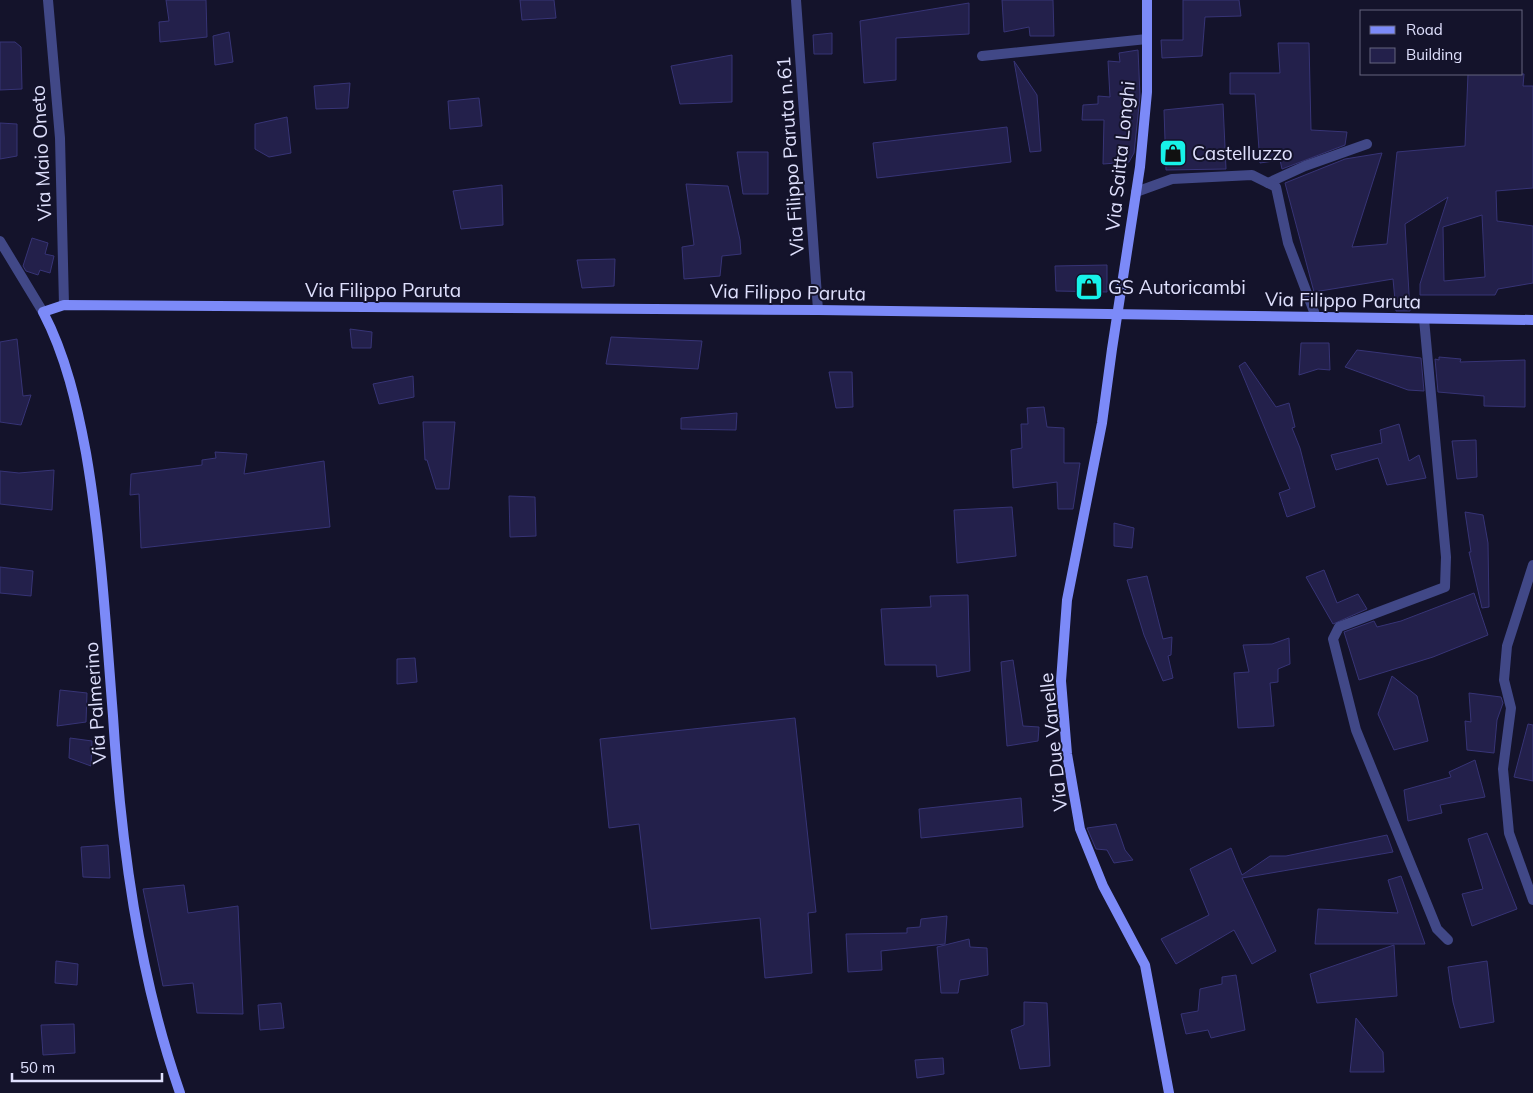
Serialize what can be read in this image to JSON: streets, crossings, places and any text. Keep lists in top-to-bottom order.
{
  "streets": {
    "street": [
      "Via Maio Oneto",
      "Via Filippo Paruta n.61",
      "Via Saitta Longhi",
      "Via Filippo Paruta",
      "Via Palmerino",
      "Via Due Vanelle"
    ]
  },
  "crossings": [
    ["Via Maio Oneto", "Via Filippo Paruta"],
    ["Via Filippo Paruta n.61", "Via Filippo Paruta"],
    ["Via Saitta Longhi", "Via Filippo Paruta"],
    ["Via Saitta Longhi", "Via Due Vanelle"],
    ["Via Filippo Paruta", "Via Palmerino"],
    ["Via Filippo Paruta", "Via Due Vanelle"]
  ],
  "places": {
    "shop": ["Castelluzzo", "GS Autoricambi"]
  },
  "legend": ["Road", "Building"],
  "scale_bar": "50 m"
}
